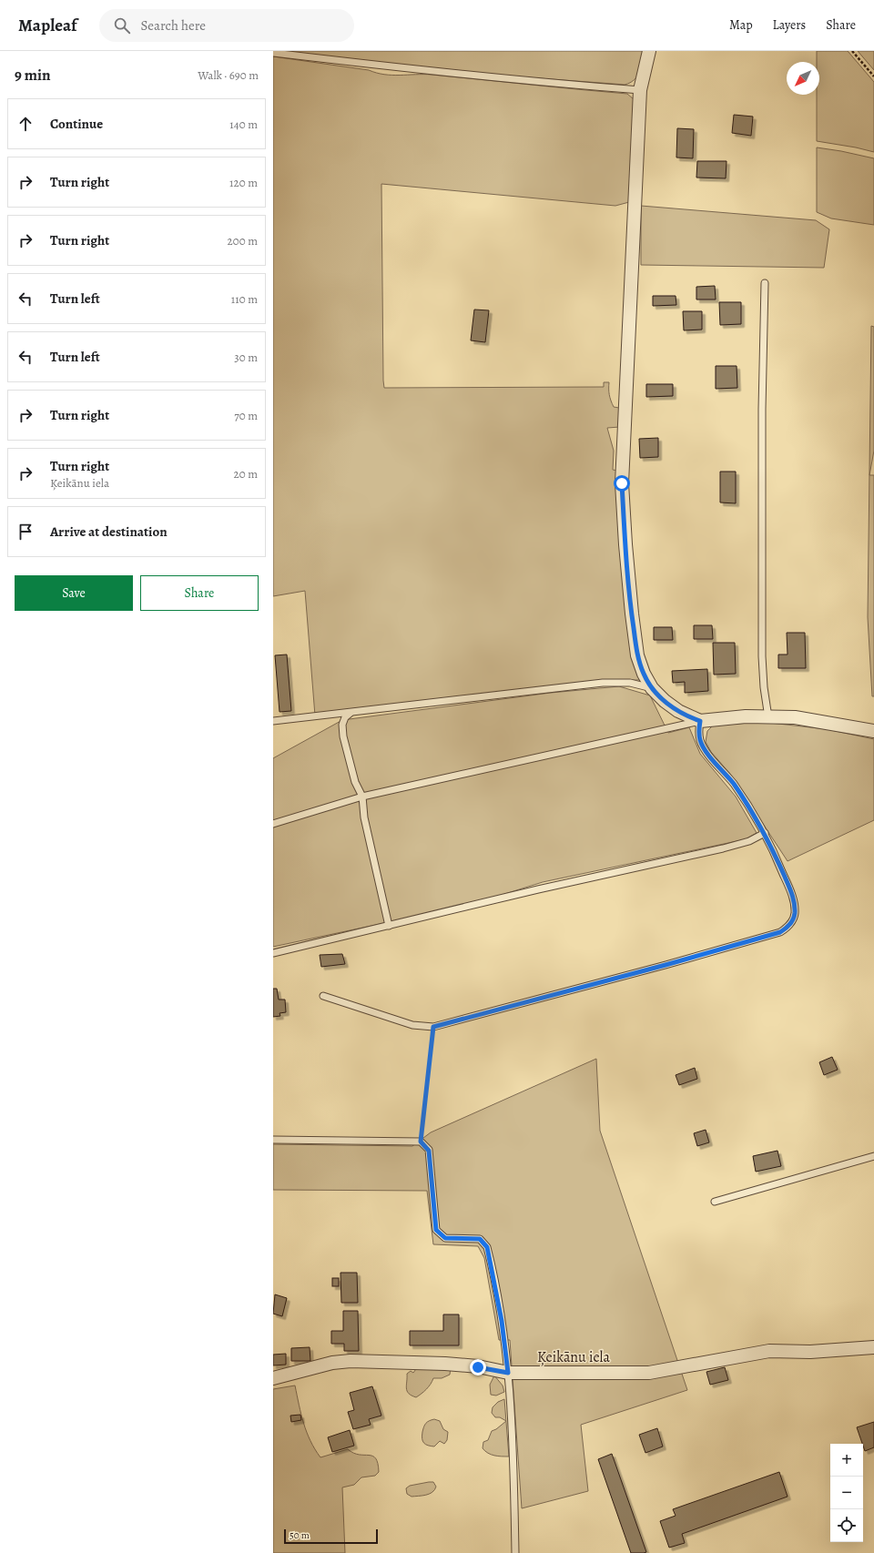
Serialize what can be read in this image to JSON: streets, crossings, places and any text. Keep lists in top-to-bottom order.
{
  "streets": {
    "street": ["Ķeikānu iela"]
  },
  "scale_bar": "50 m",
  "north": "bottom left",
  "page": {
    "header": "Mapleaf",
    "search": "Search here",
    "nav": ["Map", "Layers", "Share"],
    "heading": ["9 min", "Walk · 690 m"],
    "list": [
      ["Continue", "140 m"],
      ["Turn right", "120 m"],
      ["Turn right", "200 m"],
      ["Turn left", "110 m"],
      ["Turn left", "30 m"],
      ["Turn right", "70 m"],
      ["Turn right", "Ķeikānu iela", "20 m"],
      "Arrive at destination"
    ],
    "buttons": ["Save", "Share"],
    "map_buttons": ["+", "−"],
    "scale": "50 m"
  }
}
